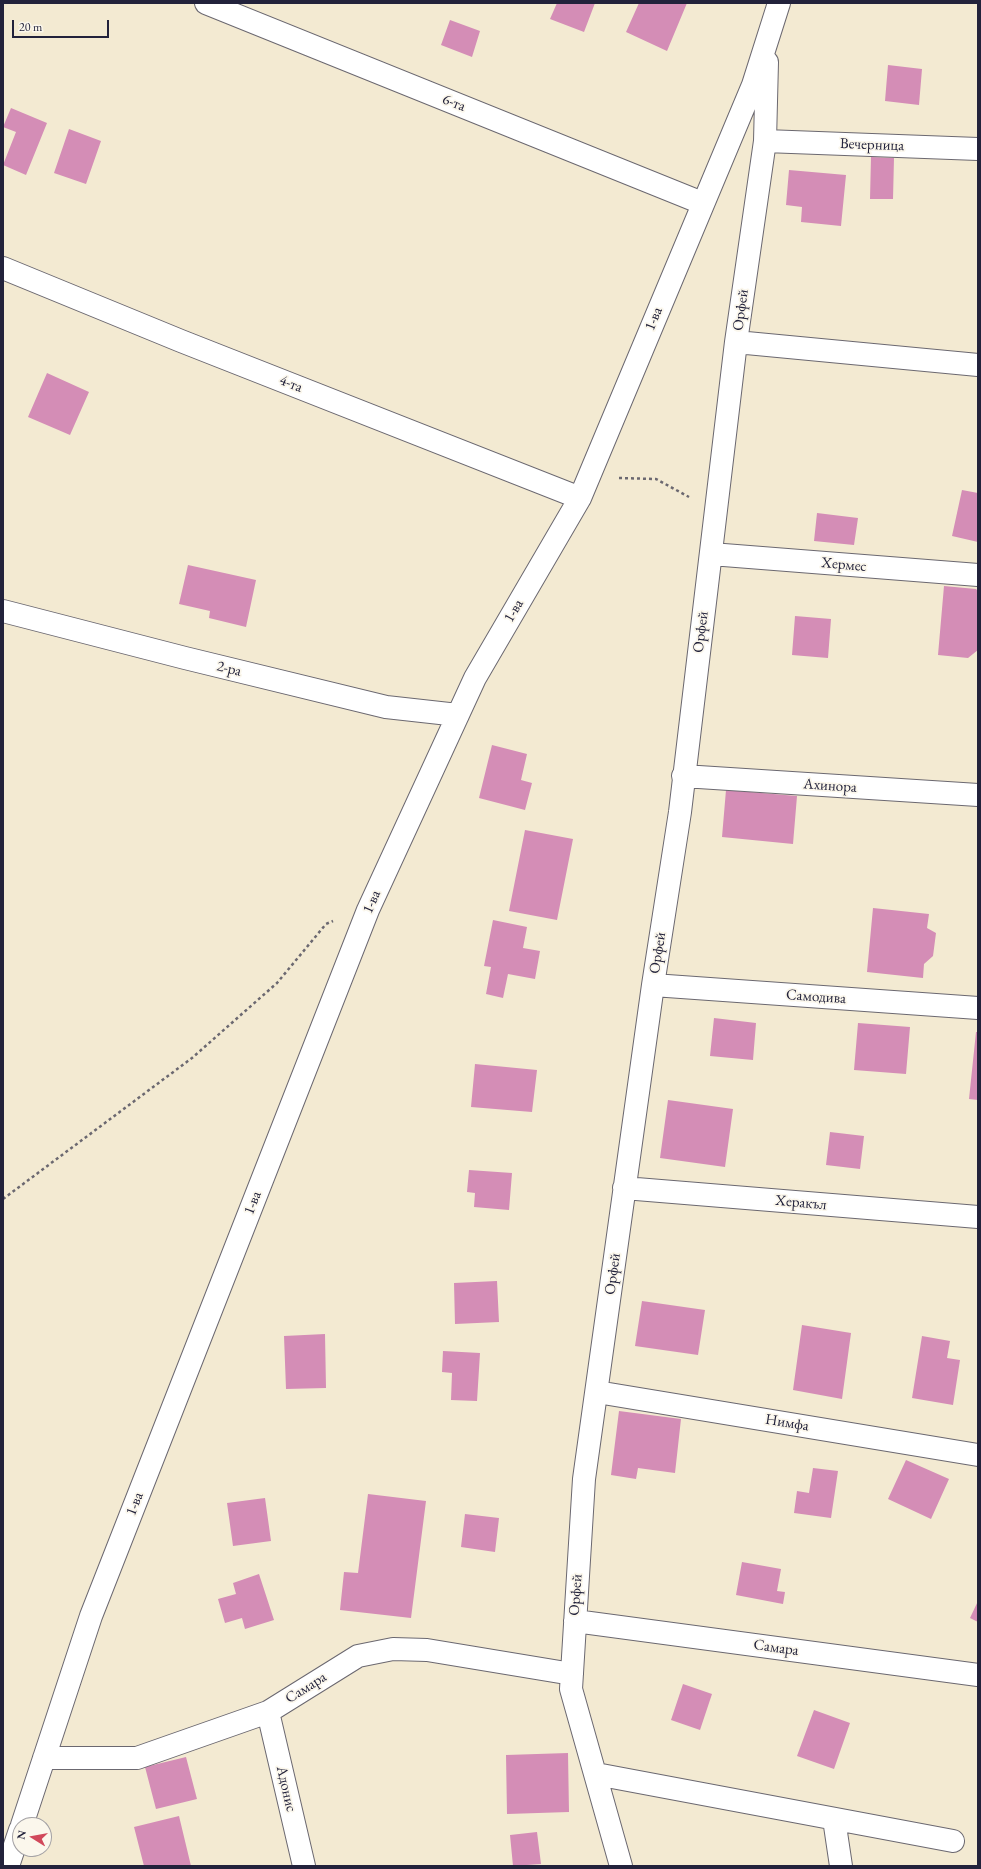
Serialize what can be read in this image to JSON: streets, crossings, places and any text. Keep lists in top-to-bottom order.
{
  "streets": {
    "street": [
      "6-та",
      "Вечерница",
      "Орфей",
      "1-ва",
      "4-та",
      "Хермес",
      "2-ра",
      "Ахинора",
      "Самодива",
      "Херакъл",
      "Нимфа",
      "Самара",
      "Адонис"
    ]
  },
  "crossings": [
    ["6-та", "1-ва"],
    ["Вечерница", "Орфей"],
    ["Орфей", "1-ва"],
    ["Орфей", "Хермес"],
    ["Орфей", "Ахинора"],
    ["Орфей", "Самодива"],
    ["Орфей", "Херакъл"],
    ["Орфей", "Нимфа"],
    ["Орфей", "Самара"],
    ["1-ва", "4-та"],
    ["1-ва", "2-ра"],
    ["1-ва", "Самара"],
    ["Самара", "Адонис"]
  ],
  "scale_bar": "20 m",
  "north": "left"
}
